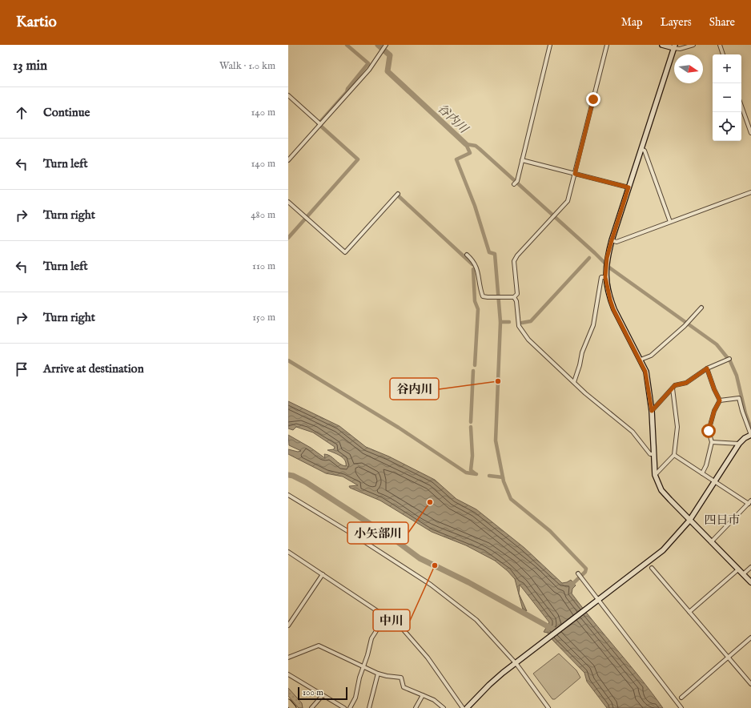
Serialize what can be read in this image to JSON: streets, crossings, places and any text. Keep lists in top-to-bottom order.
{
  "districts": ["四日市"],
  "water": ["谷内川"],
  "places": ["谷内川", "小矢部川", "中川"],
  "scale_bar": "100 m",
  "north": "right",
  "page": {
    "header": "Kartio",
    "nav": ["Map", "Layers", "Share"],
    "heading": ["13 min", "Walk · 1.0 km"],
    "map_buttons": ["+", "−"],
    "list": [
      ["Continue", "140 m"],
      ["Turn left", "140 m"],
      ["Turn right", "480 m"],
      ["Turn left", "110 m"],
      ["Turn right", "150 m"],
      "Arrive at destination"
    ],
    "scale": "100 m"
  }
}
